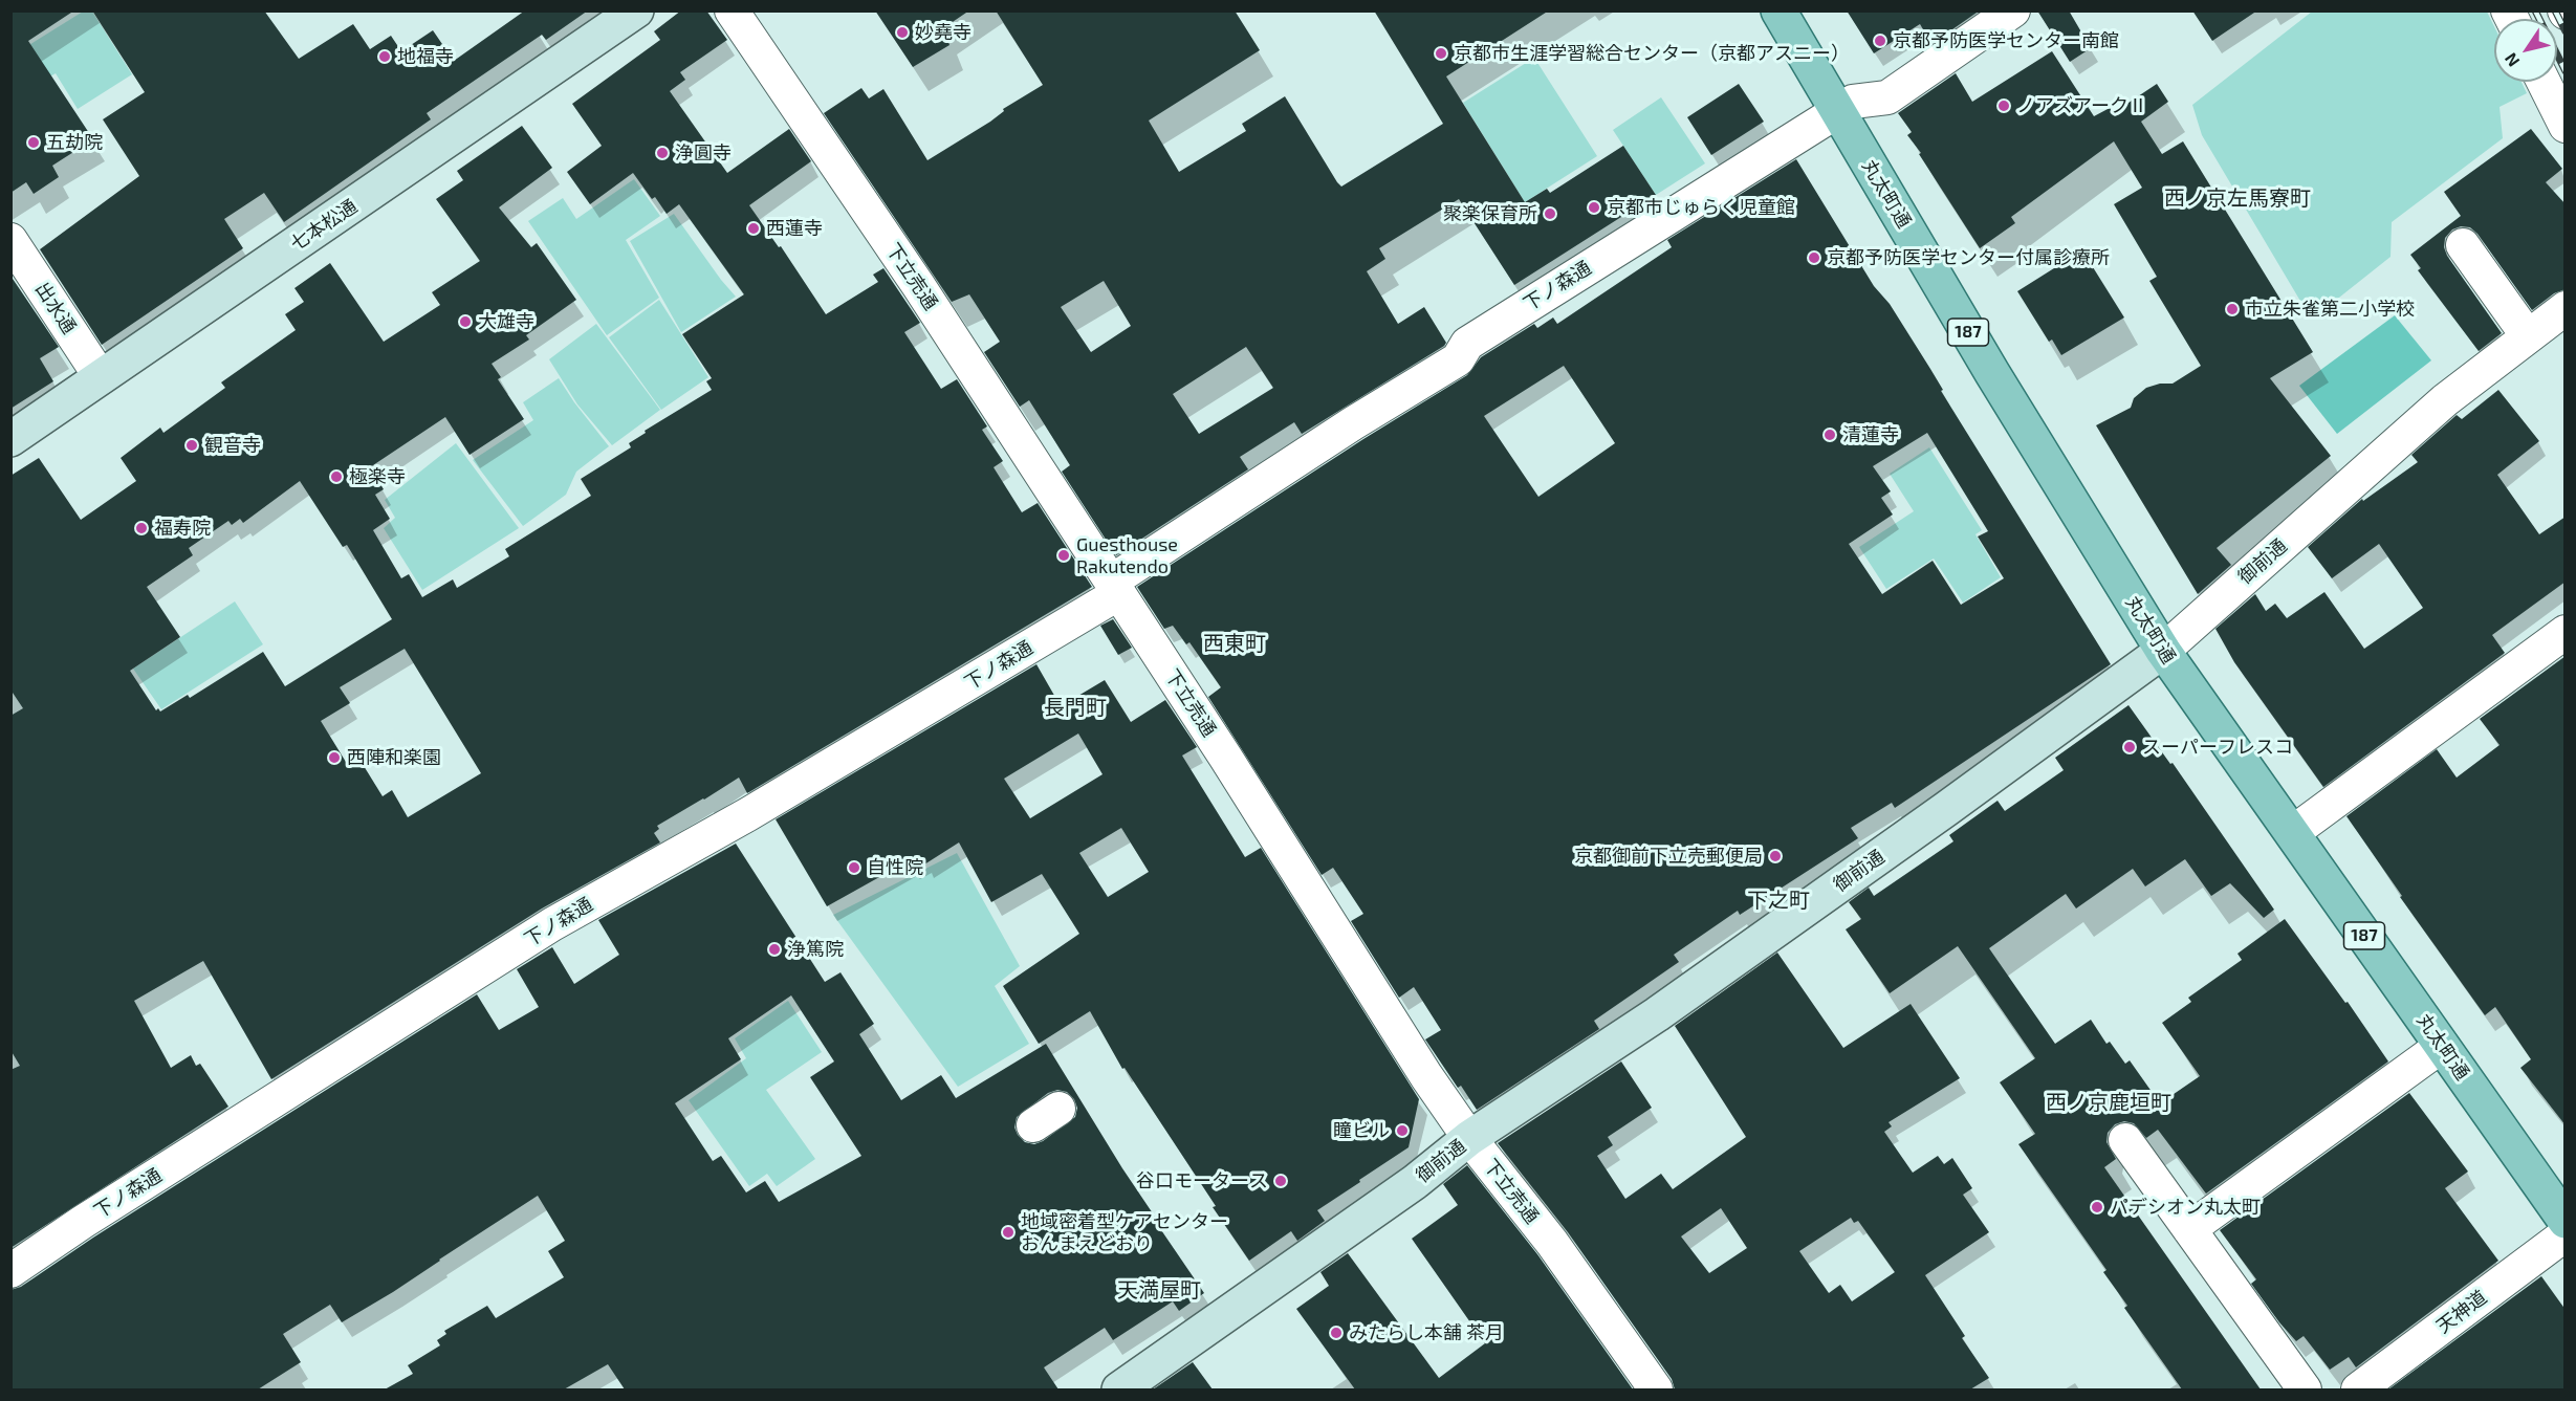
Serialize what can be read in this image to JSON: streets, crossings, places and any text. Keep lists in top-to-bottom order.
{
  "streets": {
    "main road": ["丸太町通", "187"],
    "street": [
      "七本松通",
      "下立売通",
      "下ノ森通",
      "出水通",
      "御前通",
      "天神道"
    ]
  },
  "crossings": [
    ["丸太町通", "下ノ森通"],
    ["丸太町通", "御前通"],
    ["七本松通", "出水通"],
    ["下立売通", "下ノ森通"],
    ["下立売通", "御前通"]
  ],
  "districts": [
    "西ノ京左馬寮町",
    "西東町",
    "長門町",
    "下之町",
    "西ノ京鹿垣町",
    "天満屋町"
  ],
  "places": [
    "妙堯寺",
    "京都予防医学センター南館",
    "京都市生涯学習総合センター（京都アスニー）",
    "地福寺",
    "ノアズアークⅡ",
    "五劫院",
    "浄圓寺",
    "京都市じゅらく児童館",
    "聚楽保育所",
    "西蓮寺",
    "京都予防医学センター付属診療所",
    "市立朱雀第二小学校",
    "大雄寺",
    "清蓮寺",
    "観音寺",
    "極楽寺",
    "福寿院",
    "Guesthouse Rakutendo",
    "スーパーフレスコ",
    "西陣和楽園",
    "京都御前下立売郵便局",
    "自性院",
    "浄篤院",
    "瞳ビル",
    "谷口モータース",
    "パデシオン丸太町",
    "地域密着型ケアセンター おんまえどおり",
    "みたらし本舗 茶月"
  ],
  "north": "bottom left"
}
